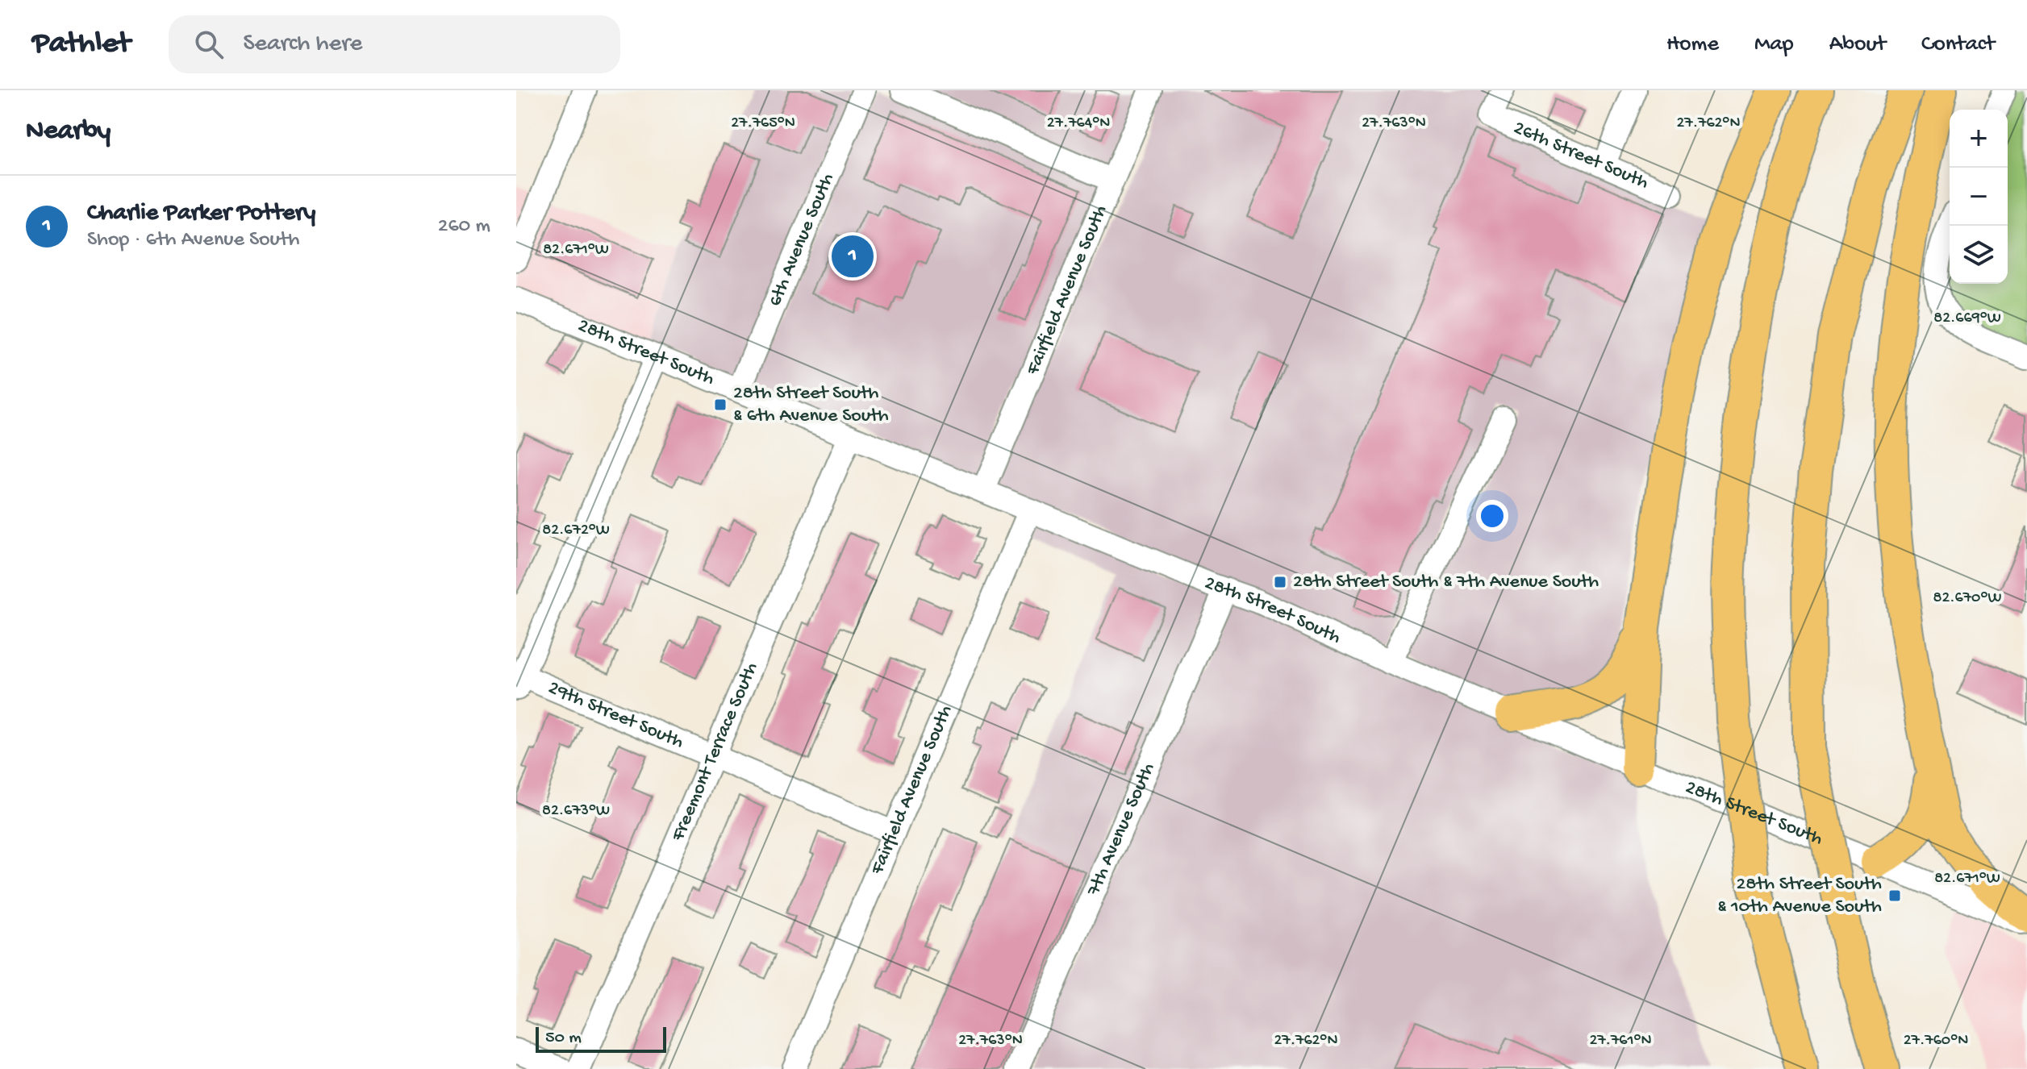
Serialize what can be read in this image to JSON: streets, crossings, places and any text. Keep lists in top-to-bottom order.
{
  "streets": {
    "street": [
      "26th Street South",
      "6th Avenue South",
      "Fairfield Avenue South",
      "28th Street South",
      "29th Street South",
      "Freemont Terrace South",
      "7th Avenue South"
    ]
  },
  "crossings": [
    ["6th Avenue South", "28th Street South"],
    ["Fairfield Avenue South", "28th Street South"],
    ["Fairfield Avenue South", "29th Street South"],
    ["28th Street South", "Freemont Terrace South"],
    ["28th Street South", "7th Avenue South"],
    ["29th Street South", "Freemont Terrace South"]
  ],
  "places": {
    "transit": ["28th Street South & 6th Avenue South", "28th Street South & 7th Avenue South", "28th Street South & 10th Avenue South"]
  },
  "scale_bar": "50 m",
  "page": {
    "header": "Pathlet",
    "search": "Search here",
    "nav": [
      "Home",
      "Map",
      "About",
      "Contact"
    ],
    "heading": "Nearby",
    "map_buttons": ["+", "−"],
    "list": [
      {
        "mark": "1",
        "name": "Charlie Parker Pottery",
        "note": "Shop · 6th Avenue South",
        "value": "260 m"
      }
    ],
    "pins": "1",
    "scale": "50 m"
  },
  "coordinates": [
    "27.765°N",
    "27.764°N",
    "27.763°N",
    "27.762°N",
    "82.671°W",
    "82.669°W",
    "82.672°W",
    "82.670°W",
    "82.673°W",
    "27.761°N",
    "27.760°N"
  ]
}
